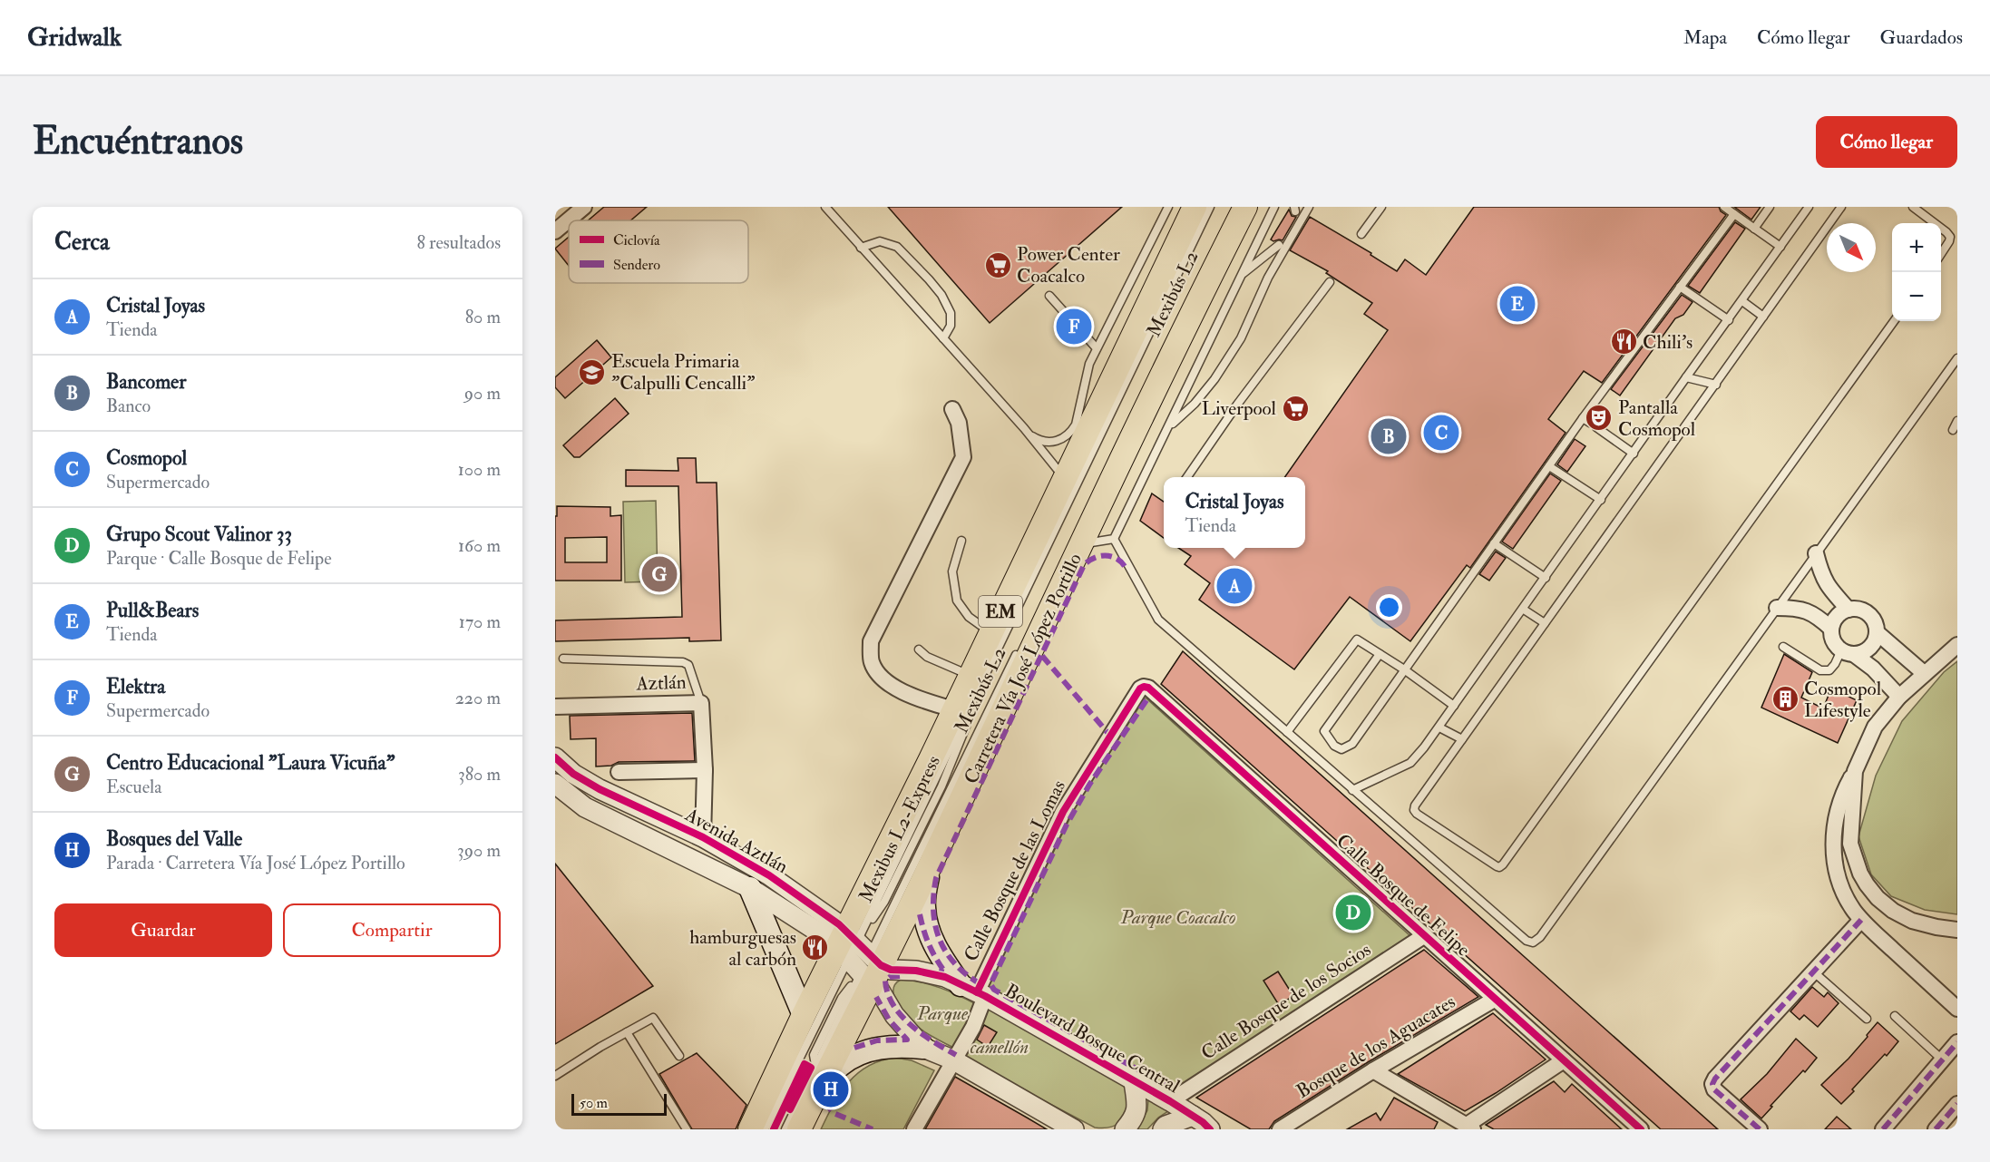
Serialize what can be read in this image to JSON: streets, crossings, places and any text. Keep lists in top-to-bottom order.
{
  "streets": {
    "main road": ["EM", "Carretera Vía José López Portillo"],
    "street": [
      "Aztlán",
      "Avenida Aztlán",
      "Calle Bosque de las Lomas",
      "Calle Bosque de Felipe",
      "Calle Bosque de los Socios",
      "Boulevard Bosque Central",
      "Bosque de los Aguacates"
    ],
    "lane": ["Mexibús L2"]
  },
  "crossings": [
    ["Mexibús L2", "Carretera Vía José López Portillo"],
    ["Mexibús L2", "Avenida Aztlán"],
    ["Mexibús L2", "Boulevard Bosque Central"],
    ["Carretera Vía José López Portillo", "Avenida Aztlán"],
    ["Carretera Vía José López Portillo", "Boulevard Bosque Central"],
    ["Aztlán", "Avenida Aztlán"],
    ["Avenida Aztlán", "Boulevard Bosque Central"],
    ["Calle Bosque de las Lomas", "Calle Bosque de Felipe"],
    ["Calle Bosque de las Lomas", "Boulevard Bosque Central"],
    ["Calle Bosque de Felipe", "Calle Bosque de los Socios"],
    ["Calle Bosque de Felipe", "Bosque de los Aguacates"],
    ["Calle Bosque de los Socios", "Boulevard Bosque Central"]
  ],
  "parks": ["Parque Coacalco", "Parque", "camellón"],
  "places": {
    "supermarket": ["Power Center Coacalco", "Liverpool"],
    "restaurant": ["Chili's", "hamburguesas al carbón"],
    "school or university": ["Escuela Primaria \"Calpulli Cencalli\""],
    "theatre": ["Pantalla Cosmopol"],
    "building": ["Cosmopol Lifestyle"]
  },
  "legend": ["Ciclovía", "Sendero"],
  "scale_bar": "50 m",
  "north": "bottom right",
  "page": {
    "header": "Gridwalk",
    "nav": ["Mapa", "Cómo llegar", "Guardados"],
    "buttons": [
      "Cómo llegar",
      ["Guardar", "Compartir"]
    ],
    "title": "Encuéntranos",
    "heading": ["Cerca", "8 resultados"],
    "map_buttons": ["+", "−"],
    "list": [
      {
        "mark": "A",
        "name": "Cristal Joyas",
        "note": "Tienda",
        "value": "80 m"
      },
      {
        "mark": "B",
        "name": "Bancomer",
        "note": "Banco",
        "value": "90 m"
      },
      {
        "mark": "C",
        "name": "Cosmopol",
        "note": "Supermercado",
        "value": "100 m"
      },
      {
        "mark": "D",
        "name": "Grupo Scout Valinor 33",
        "note": "Parque · Calle Bosque de Felipe",
        "value": "160 m"
      },
      {
        "mark": "E",
        "name": "Pull&Bears",
        "note": "Tienda",
        "value": "170 m"
      },
      {
        "mark": "F",
        "name": "Elektra",
        "note": "Supermercado",
        "value": "220 m"
      },
      {
        "mark": "G",
        "name": "Centro Educacional \"Laura Vicuña\"",
        "note": "Escuela",
        "value": "380 m"
      },
      {
        "mark": "H",
        "name": "Bosques del Valle",
        "note": "Parada · Carretera Vía José López Portillo",
        "value": "390 m"
      }
    ],
    "pins": [
      "E",
      "F",
      "C",
      "B",
      "G",
      "A",
      "D",
      "H"
    ],
    "popup": ["Cristal Joyas", "Tienda"],
    "scale": "50 m"
  }
}
